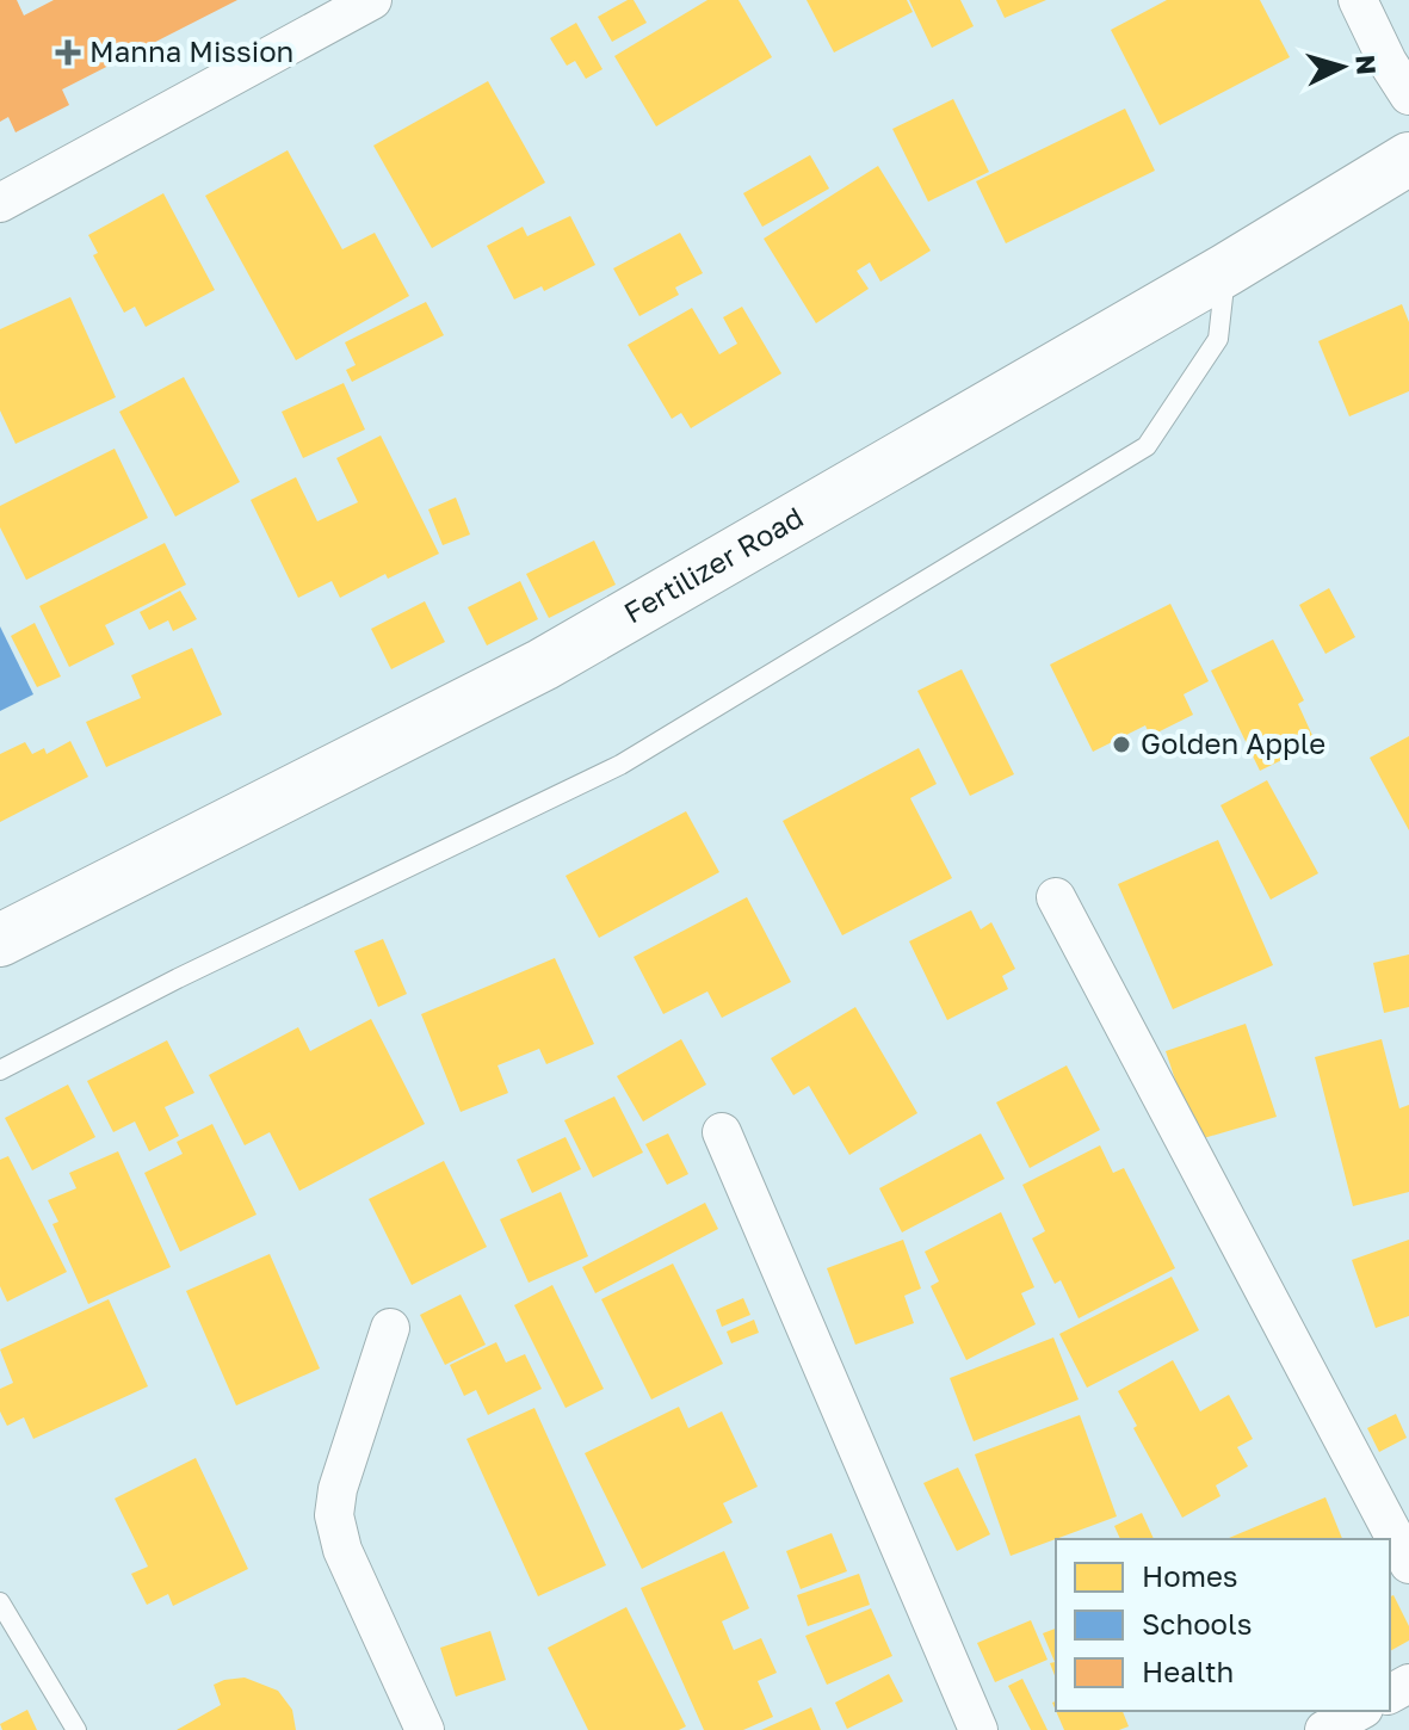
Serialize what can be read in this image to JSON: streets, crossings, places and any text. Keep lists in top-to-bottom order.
{
  "streets": {
    "street": ["Fertilizer Road"]
  },
  "places": {
    "health": ["Manna Mission"],
    "other": ["Golden Apple"]
  },
  "legend": ["Homes", "Schools", "Health"],
  "north": "right"
}
